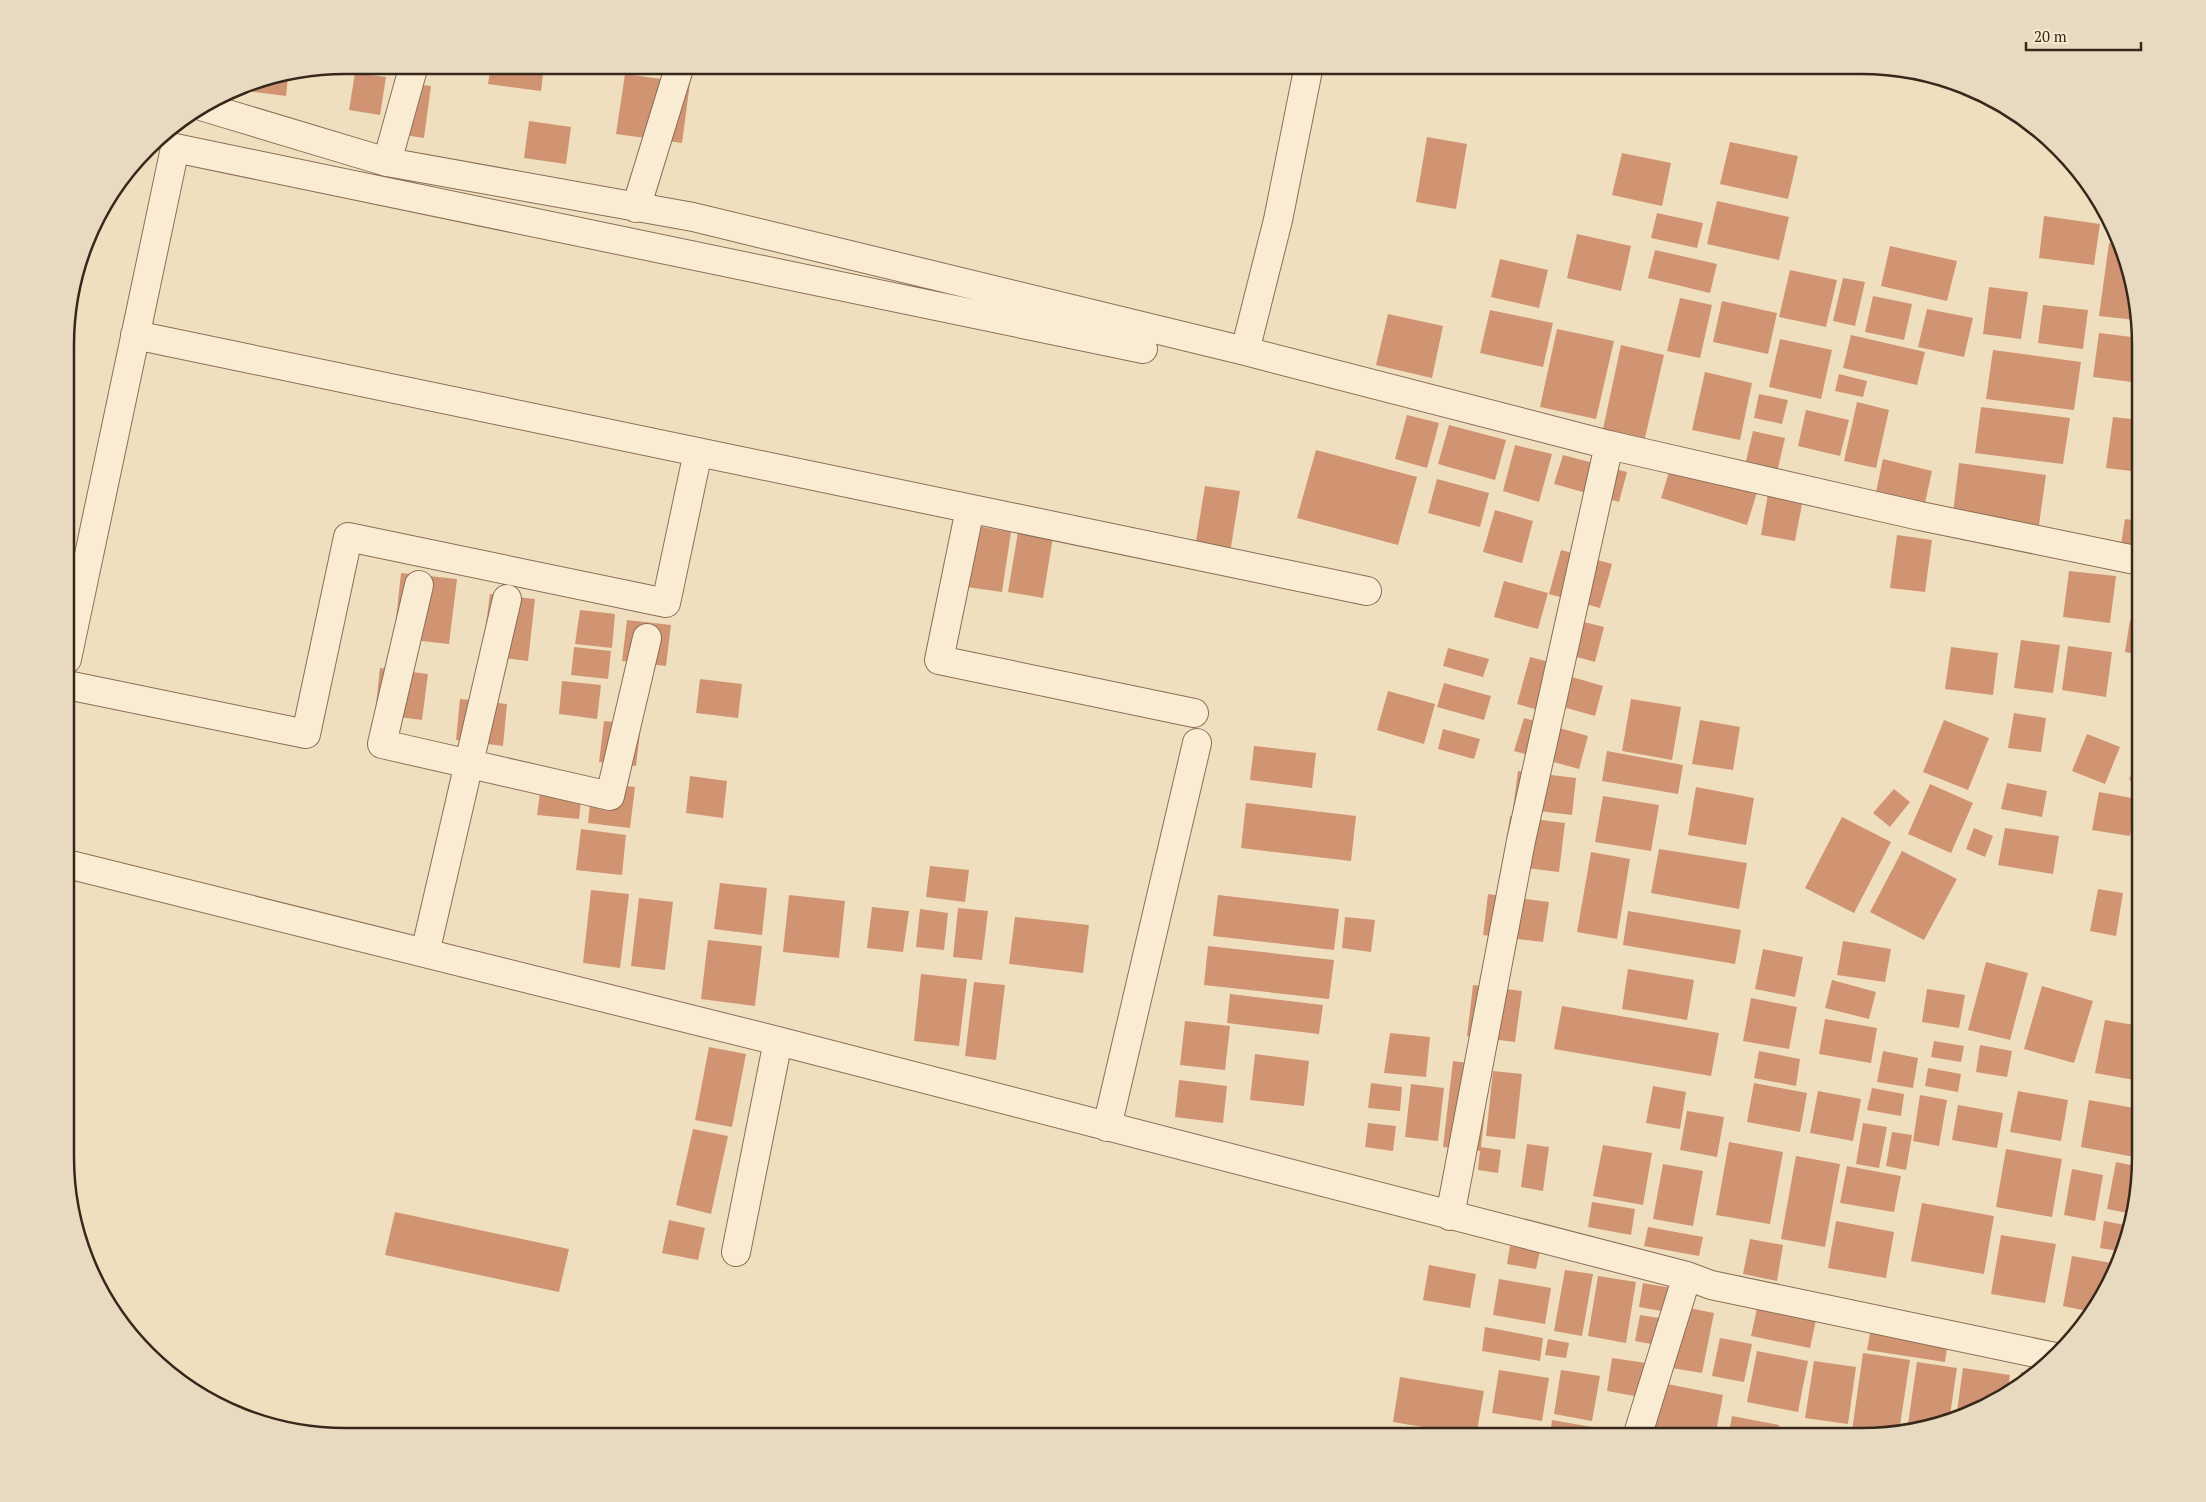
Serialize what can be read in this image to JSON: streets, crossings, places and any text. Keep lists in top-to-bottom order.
{
  "scale_bar": "20 m"
}
